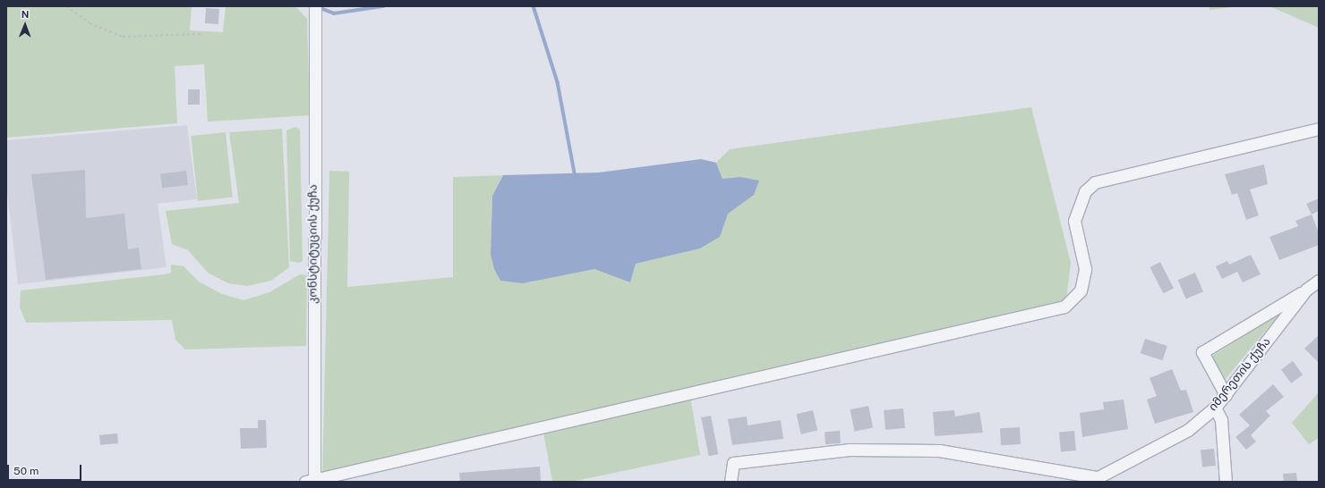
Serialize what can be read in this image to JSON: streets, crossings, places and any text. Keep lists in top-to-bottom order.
{
  "streets": {
    "street": ["კონსტიტუციის ქუჩა", "იმერეთის ქუჩა"]
  },
  "scale_bar": "50 m",
  "north": "top"
}
